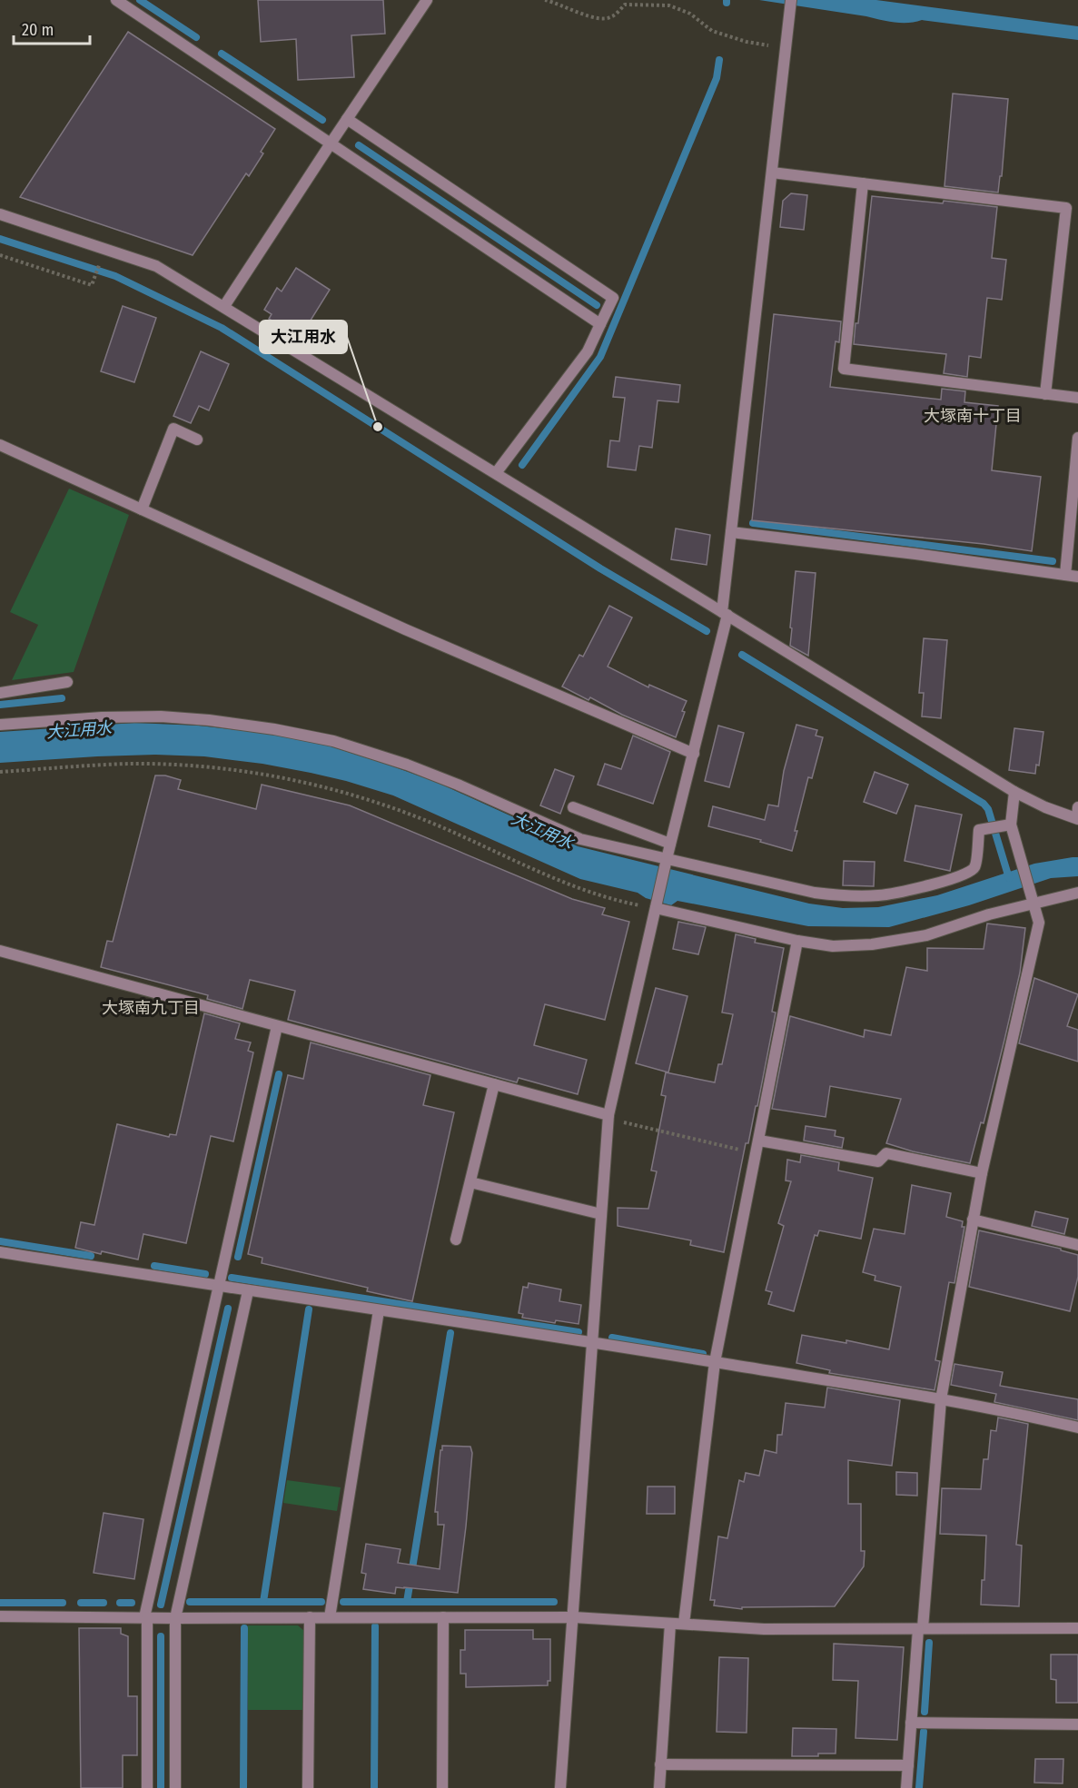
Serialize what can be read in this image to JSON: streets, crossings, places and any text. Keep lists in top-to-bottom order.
{
  "districts": ["大塚南十丁目", "大塚南九丁目"],
  "water": ["大江用水"],
  "places": ["大江用水"],
  "scale_bar": "20 m"
}
